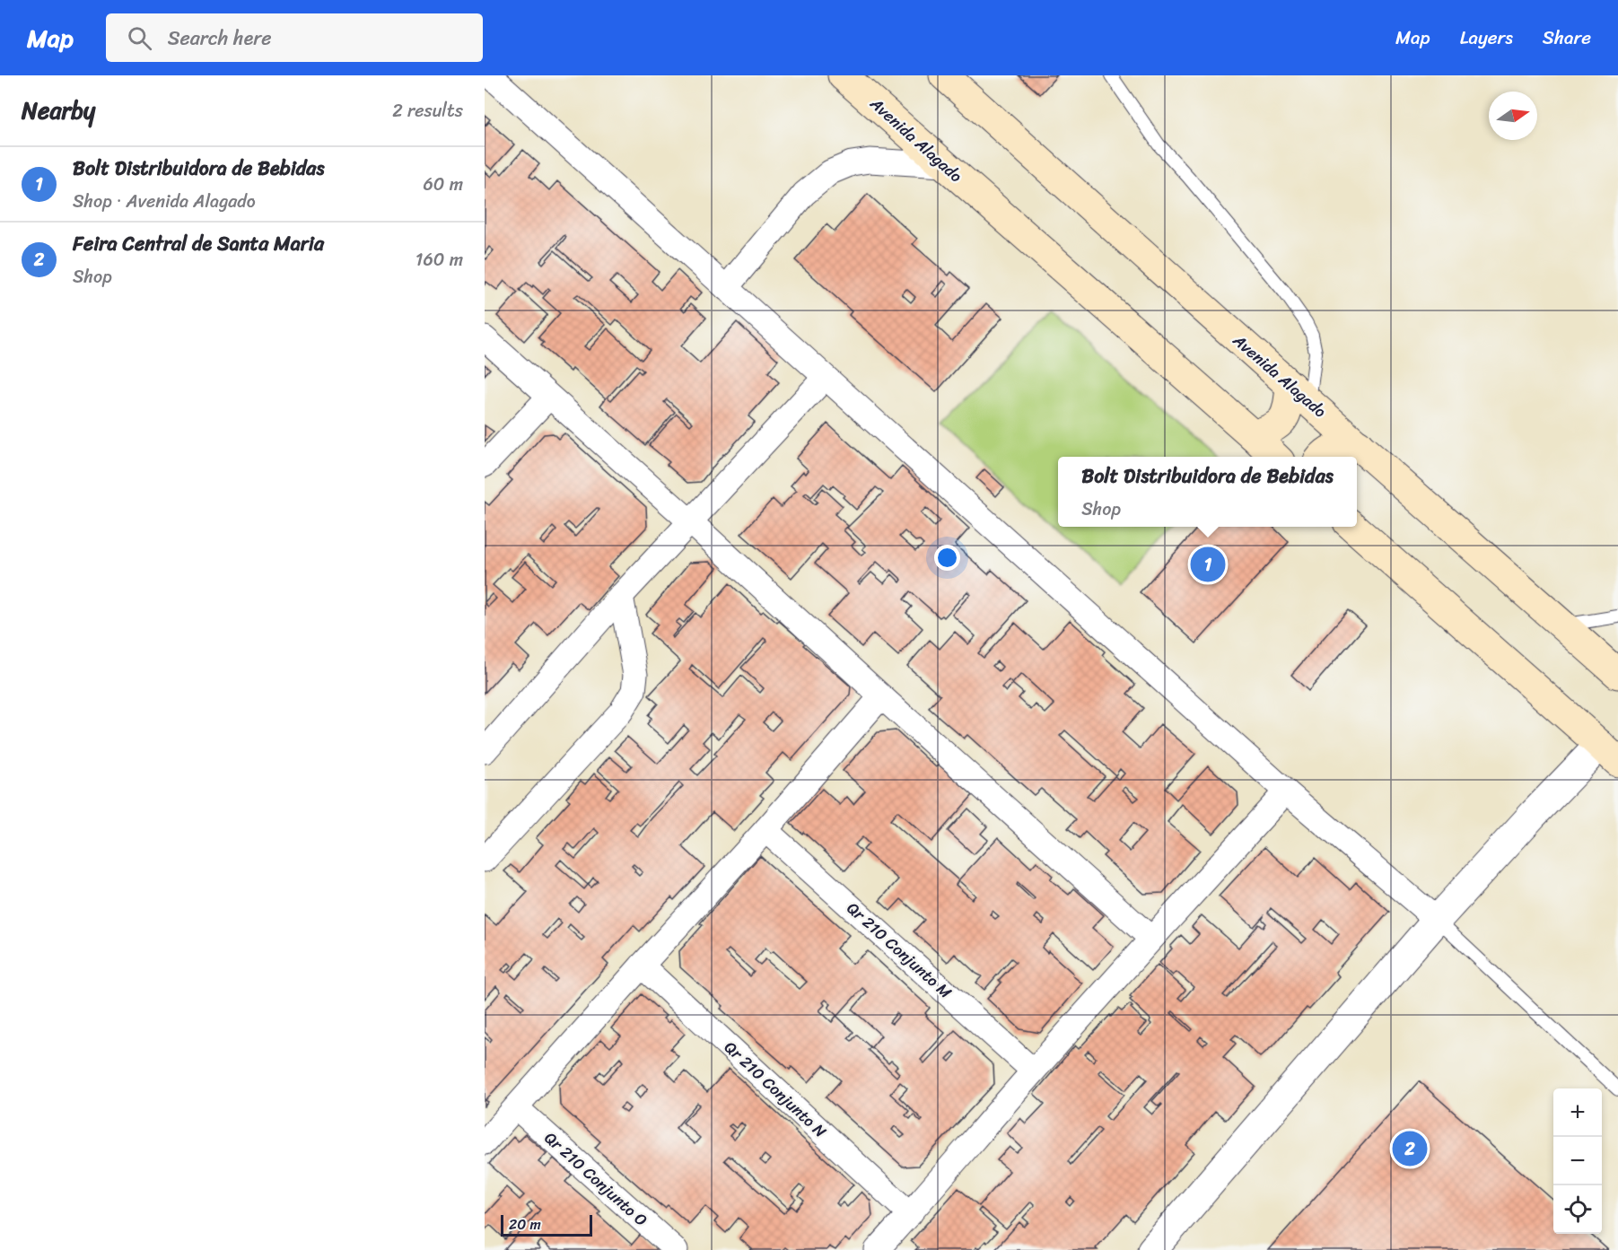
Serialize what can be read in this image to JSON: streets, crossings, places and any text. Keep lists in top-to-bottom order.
{
  "streets": {
    "main road": ["Avenida Alagado"],
    "street": ["Qr 210 Conjunto M", "Qr 210 Conjunto N", "Qr 210 Conjunto O"]
  },
  "scale_bar": "20 m",
  "north": "right",
  "page": {
    "header": "Map",
    "search": "Search here",
    "nav": ["Map", "Layers", "Share"],
    "heading": ["Nearby", "2 results"],
    "list": [
      {
        "mark": "1",
        "name": "Bolt Distribuidora de Bebidas",
        "note": "Shop · Avenida Alagado",
        "value": "60 m"
      },
      {
        "mark": "2",
        "name": "Feira Central de Santa Maria",
        "note": "Shop",
        "value": "160 m"
      }
    ],
    "popup": ["Bolt Distribuidora de Bebidas", "Shop"],
    "pins": ["1", "2"],
    "map_buttons": ["+", "−"],
    "scale": "20 m"
  }
}
